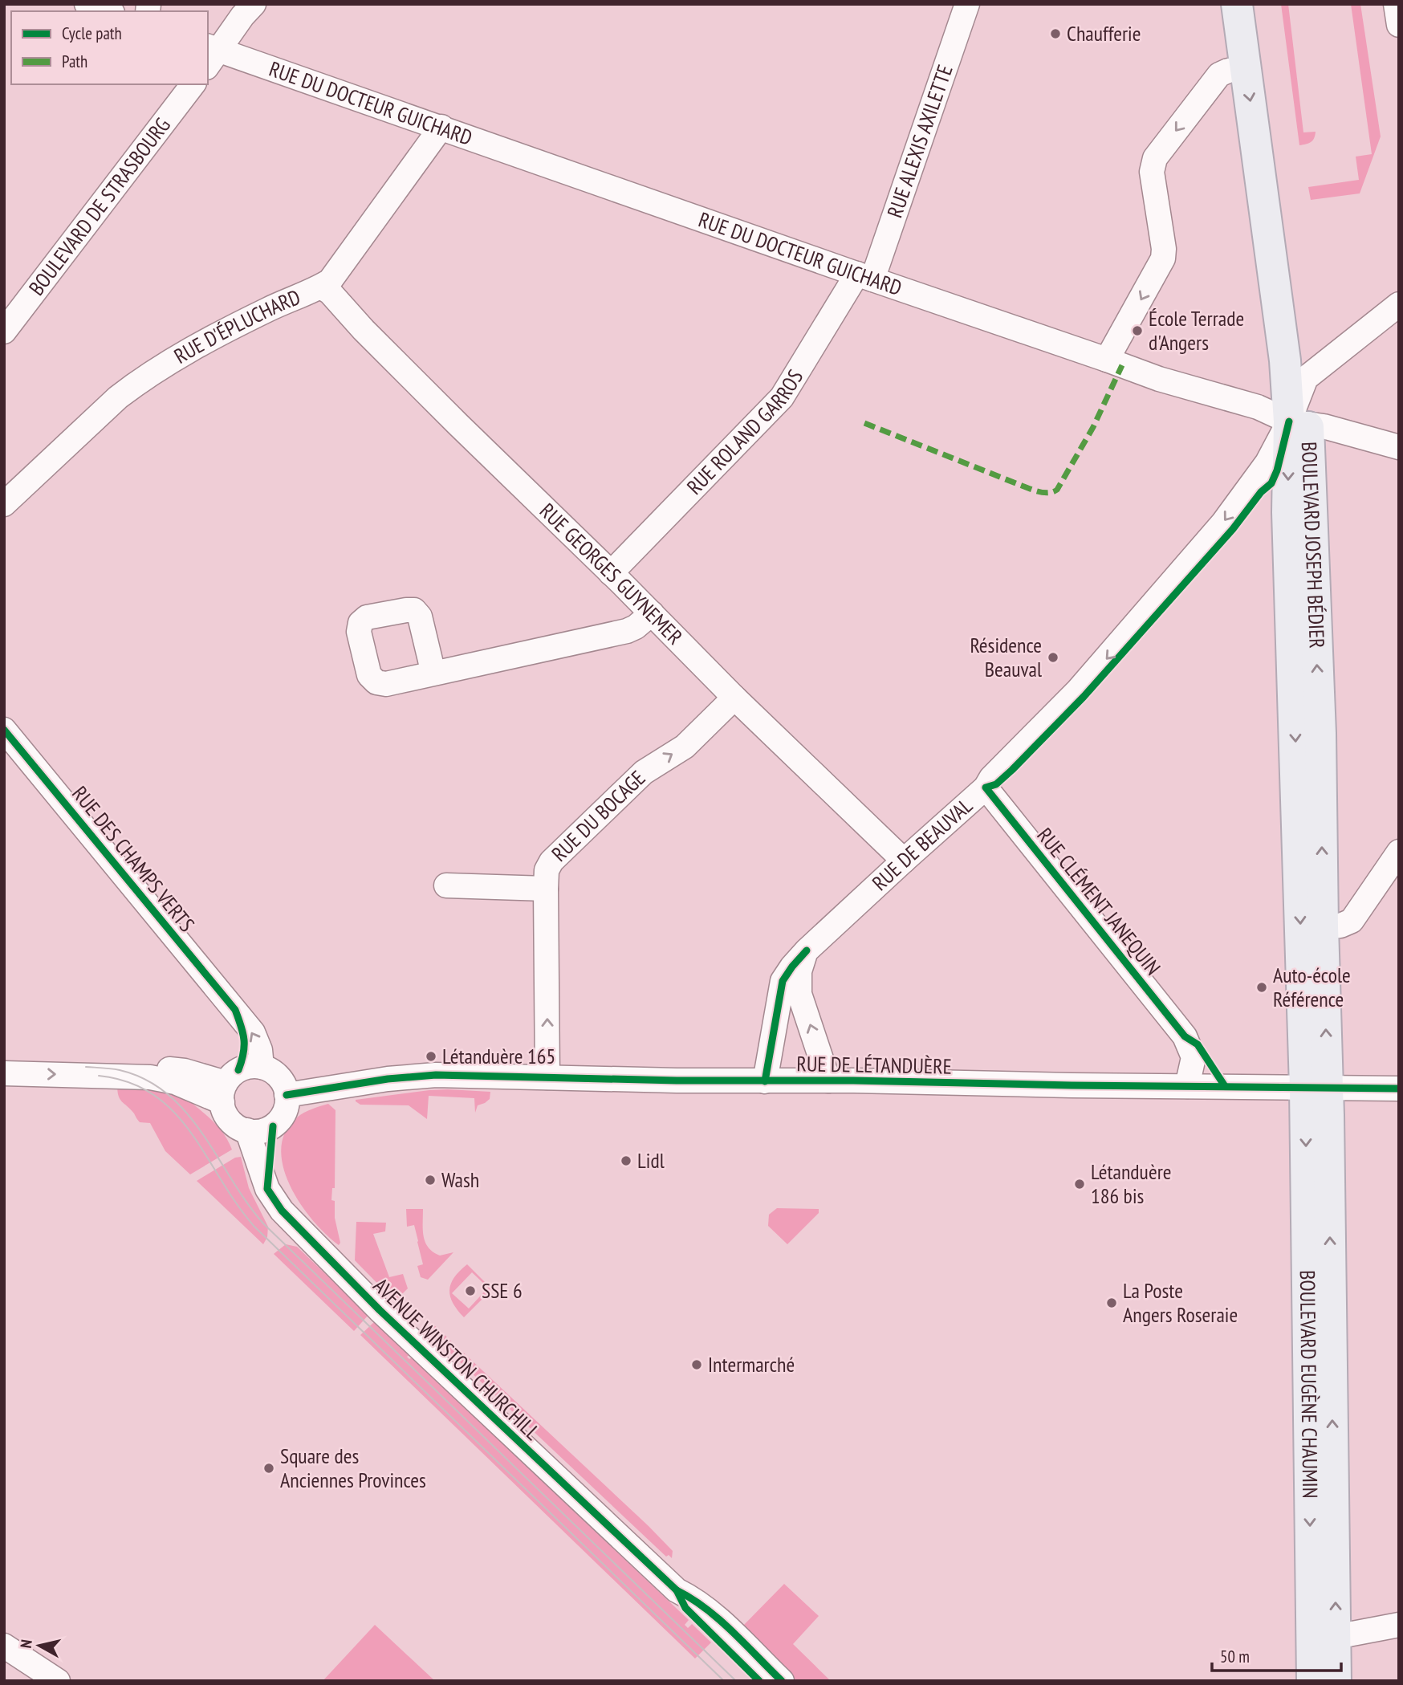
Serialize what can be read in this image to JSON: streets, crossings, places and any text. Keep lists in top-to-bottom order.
{
  "streets": {
    "main road": ["BOULEVARD JOSEPH BÉDIER", "BOULEVARD EUGÈNE CHAUMIN"],
    "street": [
      "RUE DU DOCTEUR GUICHARD",
      "RUE ALEXIS AXILETTE",
      "BOULEVARD DE STRASBOURG",
      "RUE D'ÉPLUCHARD",
      "RUE ROLAND GARROS",
      "RUE GEORGES GUYNEMER",
      "RUE DU BOCAGE",
      "RUE DE BEAUVAL",
      "RUE DES CHAMPS VERTS",
      "RUE CLÉMENT JANEQUIN",
      "RUE DE LÉTANDUÈRE",
      "AVENUE WINSTON CHURCHILL"
    ]
  },
  "crossings": [
    ["RUE DU DOCTEUR GUICHARD", "RUE ALEXIS AXILETTE"],
    ["RUE DU DOCTEUR GUICHARD", "RUE D'ÉPLUCHARD"],
    ["RUE DU DOCTEUR GUICHARD", "RUE ROLAND GARROS"],
    ["RUE DU DOCTEUR GUICHARD", "BOULEVARD JOSEPH BÉDIER"],
    ["RUE DU DOCTEUR GUICHARD", "RUE DE BEAUVAL"],
    ["RUE ALEXIS AXILETTE", "RUE ROLAND GARROS"],
    ["RUE D'ÉPLUCHARD", "RUE GEORGES GUYNEMER"],
    ["RUE ROLAND GARROS", "RUE GEORGES GUYNEMER"],
    ["BOULEVARD JOSEPH BÉDIER", "RUE DE BEAUVAL"],
    ["BOULEVARD JOSEPH BÉDIER", "RUE DE LÉTANDUÈRE"],
    ["BOULEVARD JOSEPH BÉDIER", "BOULEVARD EUGÈNE CHAUMIN"],
    ["RUE GEORGES GUYNEMER", "RUE DU BOCAGE"],
    ["RUE GEORGES GUYNEMER", "RUE DE BEAUVAL"],
    ["RUE DU BOCAGE", "RUE DE LÉTANDUÈRE"],
    ["RUE DE BEAUVAL", "RUE CLÉMENT JANEQUIN"],
    ["RUE DE BEAUVAL", "RUE DE LÉTANDUÈRE"],
    ["RUE DES CHAMPS VERTS", "RUE DE LÉTANDUÈRE"],
    ["RUE DES CHAMPS VERTS", "AVENUE WINSTON CHURCHILL"],
    ["RUE CLÉMENT JANEQUIN", "RUE DE LÉTANDUÈRE"],
    ["RUE DE LÉTANDUÈRE", "AVENUE WINSTON CHURCHILL"],
    ["RUE DE LÉTANDUÈRE", "BOULEVARD EUGÈNE CHAUMIN"]
  ],
  "one_way": ["RUE DU BOCAGE", "RUE DE BEAUVAL", "RUE DES CHAMPS VERTS"],
  "places": [
    "Chaufferie",
    "École Terrade d'Angers",
    "Résidence Beauval",
    "Auto-école Référence",
    "Létanduère 165",
    "Lidl",
    "Wash",
    "Létanduère 186 bis",
    "SSE 6",
    "La Poste Angers Roseraie",
    "Intermarché",
    "Square des Anciennes Provinces"
  ],
  "legend": ["Cycle path", "Path"],
  "scale_bar": "50 m",
  "north": "left"
}
